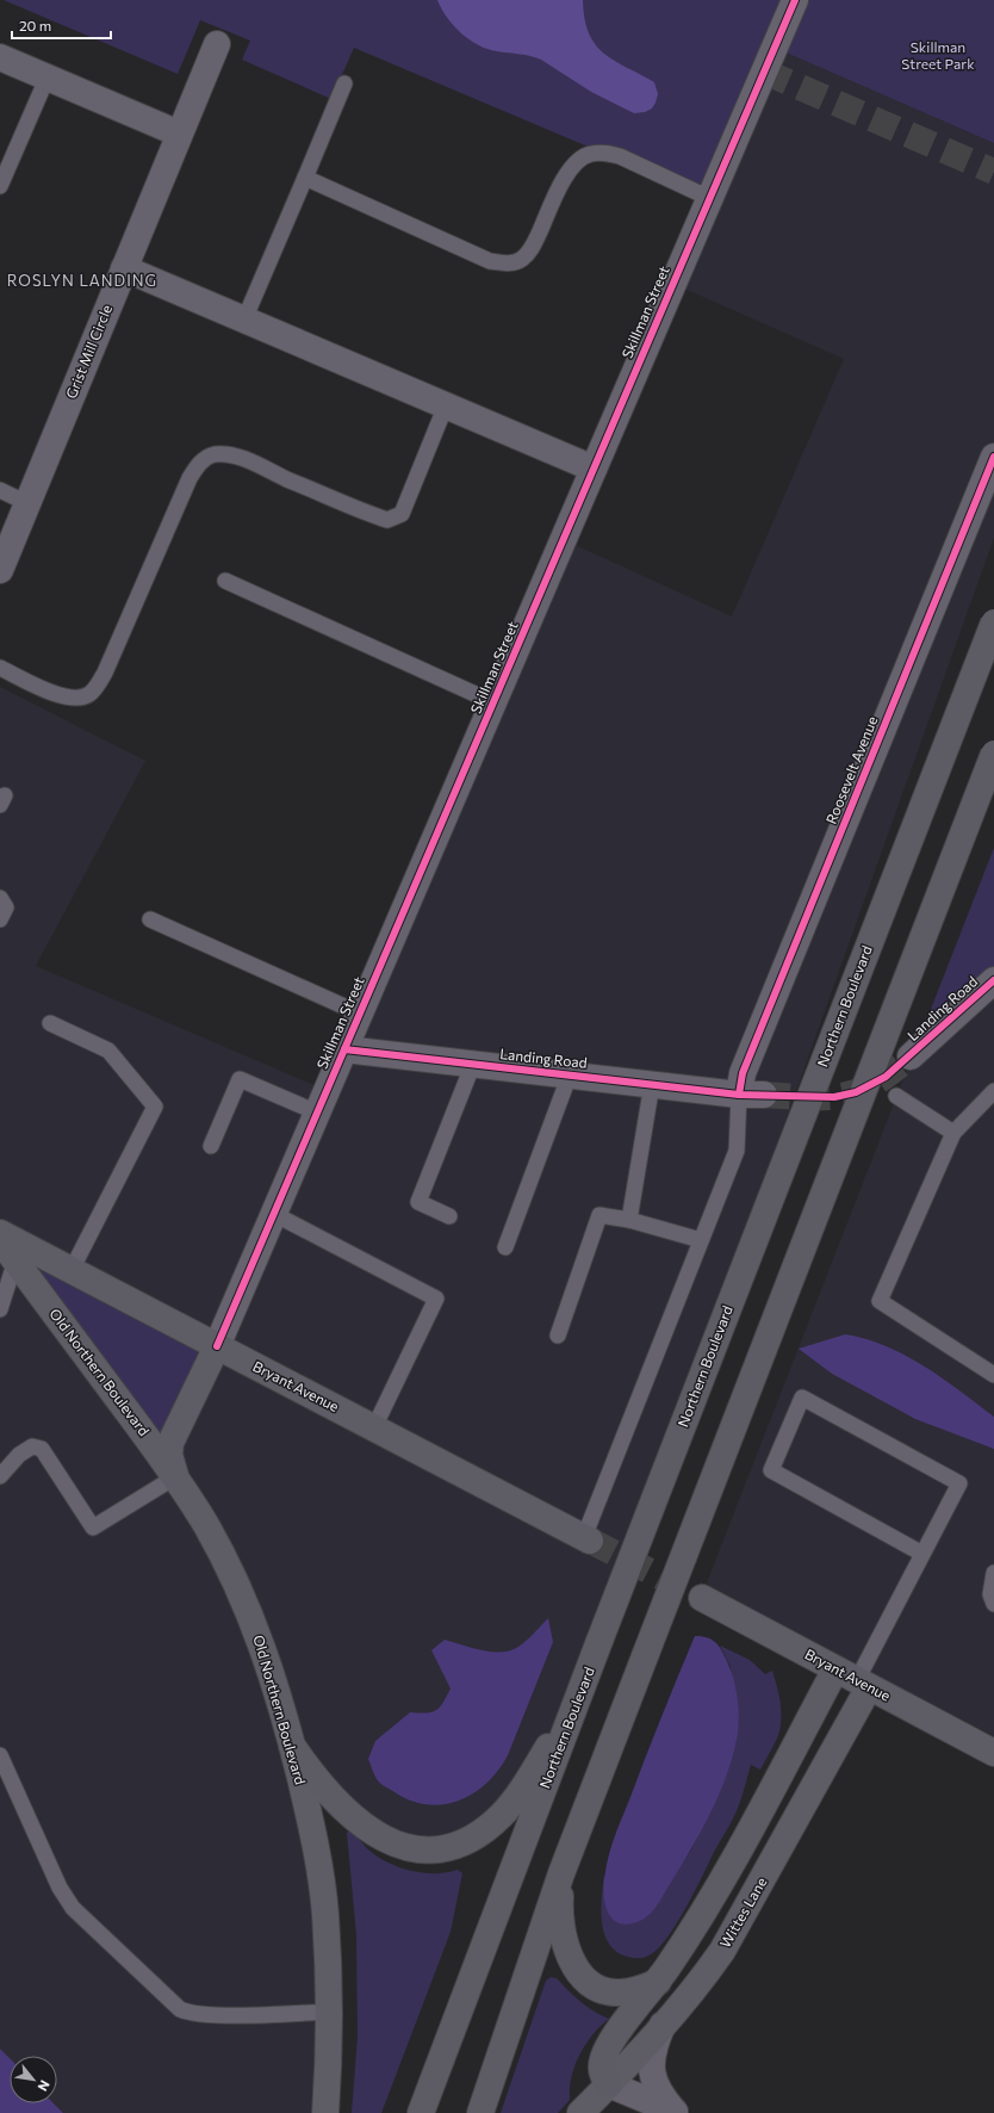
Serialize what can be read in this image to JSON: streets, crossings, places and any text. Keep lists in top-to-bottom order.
{
  "streets": {
    "main road": [
      "Skillman Street",
      "Northern Boulevard",
      "Old Northern Boulevard",
      "Bryant Avenue",
      "Wittes Lane"
    ],
    "street": ["Grist Mill Circle", "Roosevelt Avenue", "Landing Road"]
  },
  "crossings": [
    ["Skillman Street", "Landing Road"],
    ["Skillman Street", "Old Northern Boulevard"],
    ["Skillman Street", "Bryant Avenue"],
    ["Roosevelt Avenue", "Landing Road"],
    ["Bryant Avenue", "Wittes Lane"]
  ],
  "districts": ["ROSLYN LANDING"],
  "parks": ["Skillman Street Park"],
  "scale_bar": "20 m",
  "north": "bottom right"
}
